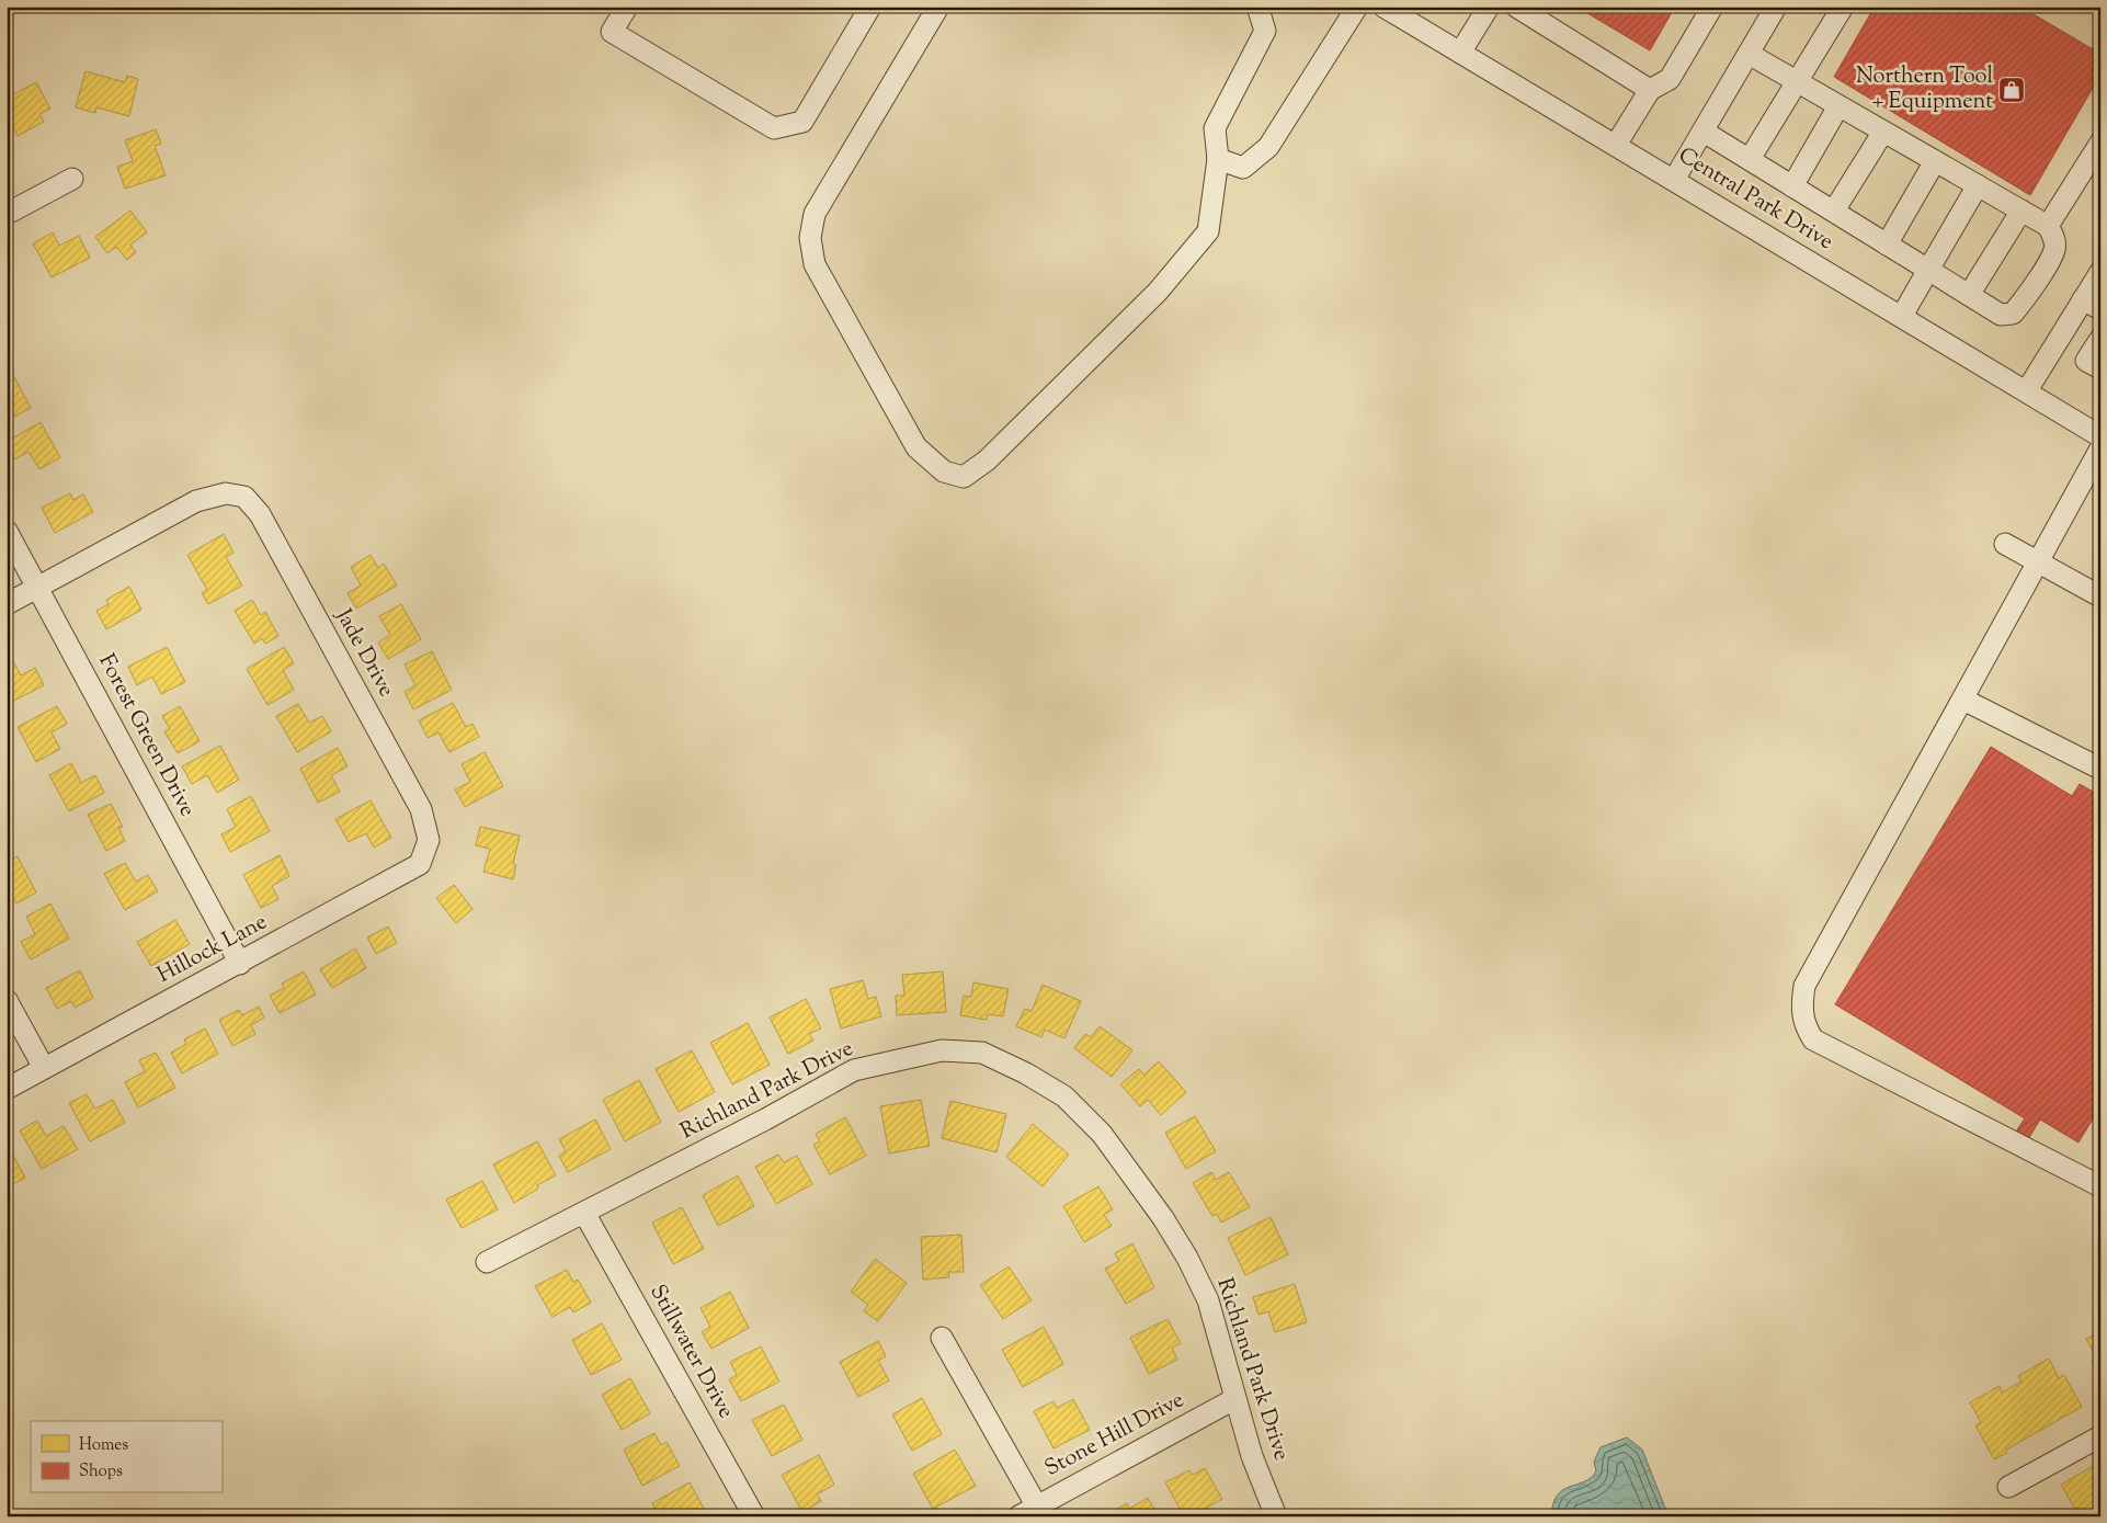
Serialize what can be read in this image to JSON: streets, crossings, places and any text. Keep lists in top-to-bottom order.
{
  "streets": {
    "street": [
      "Central Park Drive",
      "Jade Drive",
      "Forest Green Drive",
      "Hillock Lane",
      "Richland Park Drive",
      "Stillwater Drive",
      "Stone Hill Drive"
    ]
  },
  "crossings": [
    ["Jade Drive", "Forest Green Drive"],
    ["Jade Drive", "Hillock Lane"],
    ["Forest Green Drive", "Hillock Lane"],
    ["Richland Park Drive", "Stillwater Drive"],
    ["Richland Park Drive", "Stone Hill Drive"]
  ],
  "places": {
    "shop": ["Northern Tool + Equipment"]
  },
  "legend": ["Homes", "Shops"]
}
